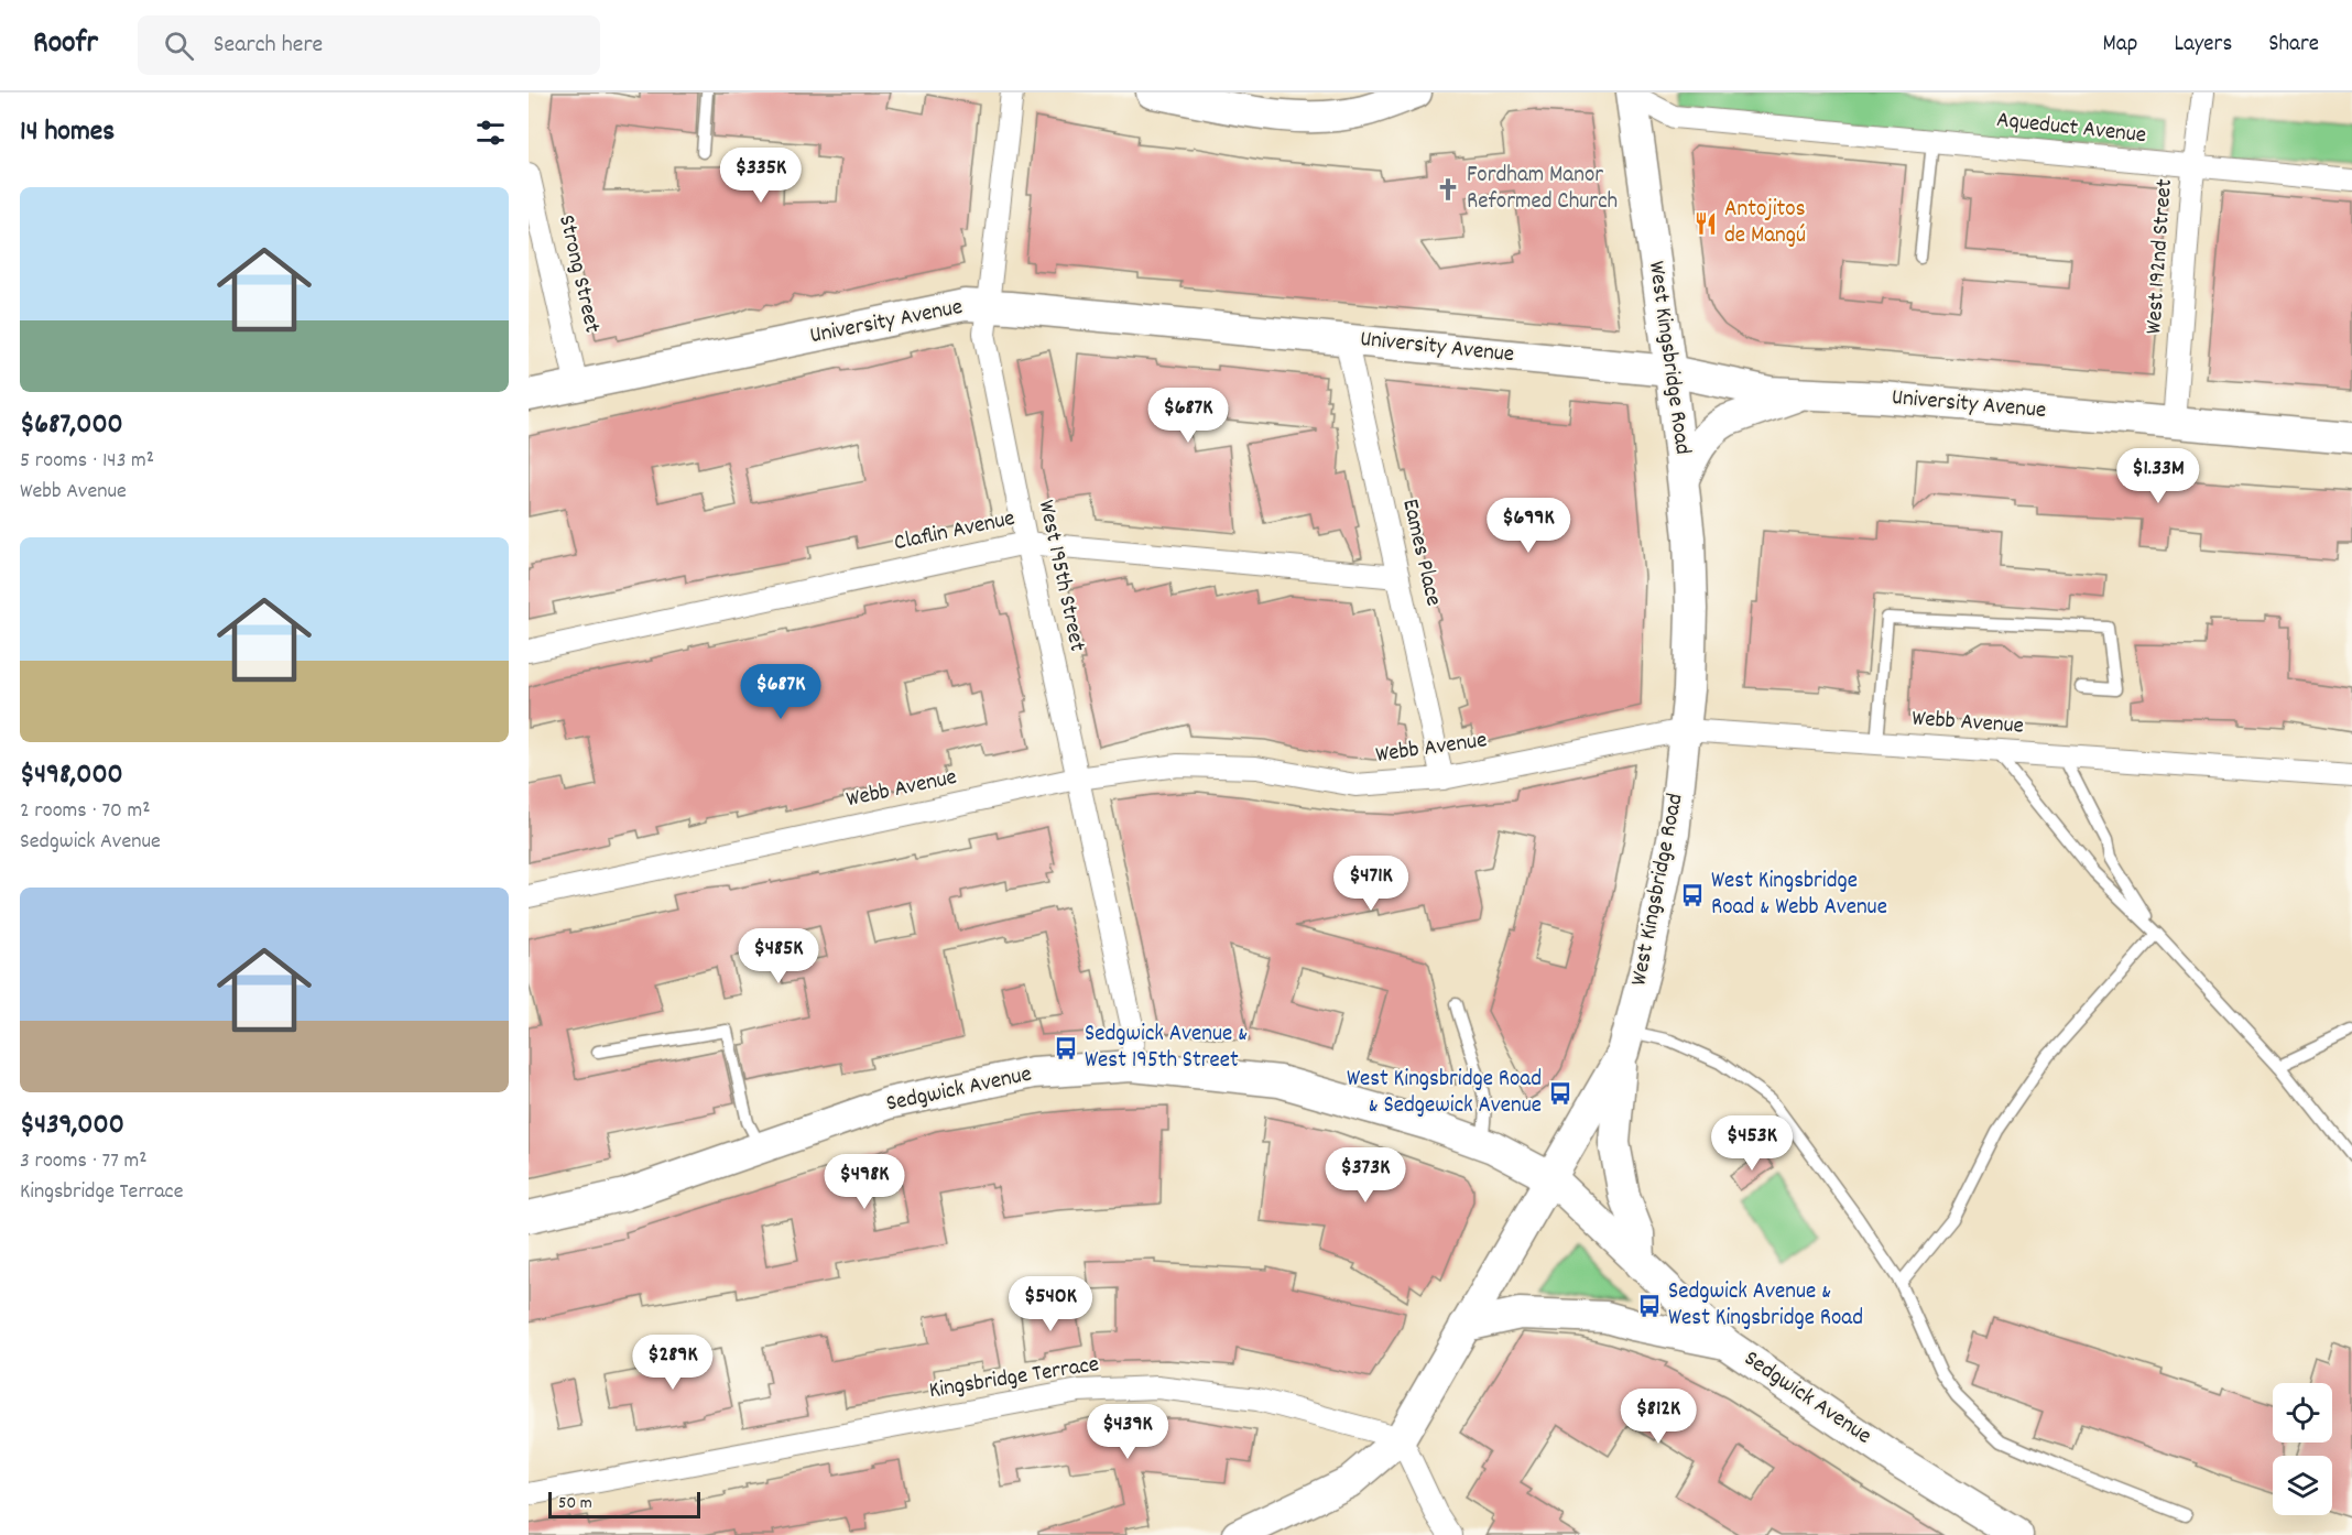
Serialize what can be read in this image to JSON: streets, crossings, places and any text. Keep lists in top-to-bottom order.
{
  "streets": {
    "street": [
      "Aqueduct Avenue",
      "West 192nd Street",
      "Strong Street",
      "University Avenue",
      "West Kingsbridge Road",
      "Claflin Avenue",
      "Eames Place",
      "West 195th Street",
      "Webb Avenue",
      "Sedgwick Avenue",
      "Kingsbridge Terrace"
    ]
  },
  "crossings": [
    ["Aqueduct Avenue", "West 192nd Street"],
    ["Aqueduct Avenue", "West Kingsbridge Road"],
    ["West 192nd Street", "University Avenue"],
    ["Strong Street", "University Avenue"],
    ["University Avenue", "West Kingsbridge Road"],
    ["University Avenue", "Eames Place"],
    ["University Avenue", "West 195th Street"],
    ["West Kingsbridge Road", "Webb Avenue"],
    ["West Kingsbridge Road", "Sedgwick Avenue"],
    ["West Kingsbridge Road", "Kingsbridge Terrace"],
    ["Claflin Avenue", "Eames Place"],
    ["Claflin Avenue", "West 195th Street"],
    ["Eames Place", "Webb Avenue"],
    ["West 195th Street", "Webb Avenue"],
    ["West 195th Street", "Sedgwick Avenue"]
  ],
  "places": {
    "church": ["Fordham Manor Reformed Church"],
    "restaurant": ["Antojitos de Mangú"],
    "bus stop": [
      "West Kingsbridge Road & Webb Avenue",
      "Sedgwick Avenue & West 195th Street",
      "West Kingsbridge Road & Sedgewick Avenue",
      "Sedgwick Avenue & West Kingsbridge Road"
    ]
  },
  "scale_bar": "50 m",
  "page": {
    "header": "Roofr",
    "search": "Search here",
    "nav": ["Map", "Layers", "Share"],
    "heading": "14 homes",
    "price": [
      "$335K",
      "$687K",
      "$1.33M",
      "$699K",
      "$687K",
      "$471K",
      "$485K",
      "$453K",
      "$373K",
      "$498K",
      "$540K",
      "$289K",
      "$812K",
      "$439K"
    ],
    "list": [
      {
        "name": "$687,000",
        "note": "5 rooms · 143 m² · Webb Avenue"
      },
      {
        "name": "$498,000",
        "note": "2 rooms · 70 m² · Sedgwick Avenue"
      },
      {
        "name": "$439,000",
        "note": "3 rooms · 77 m² · Kingsbridge Terrace"
      }
    ],
    "scale": "50 m"
  }
}
